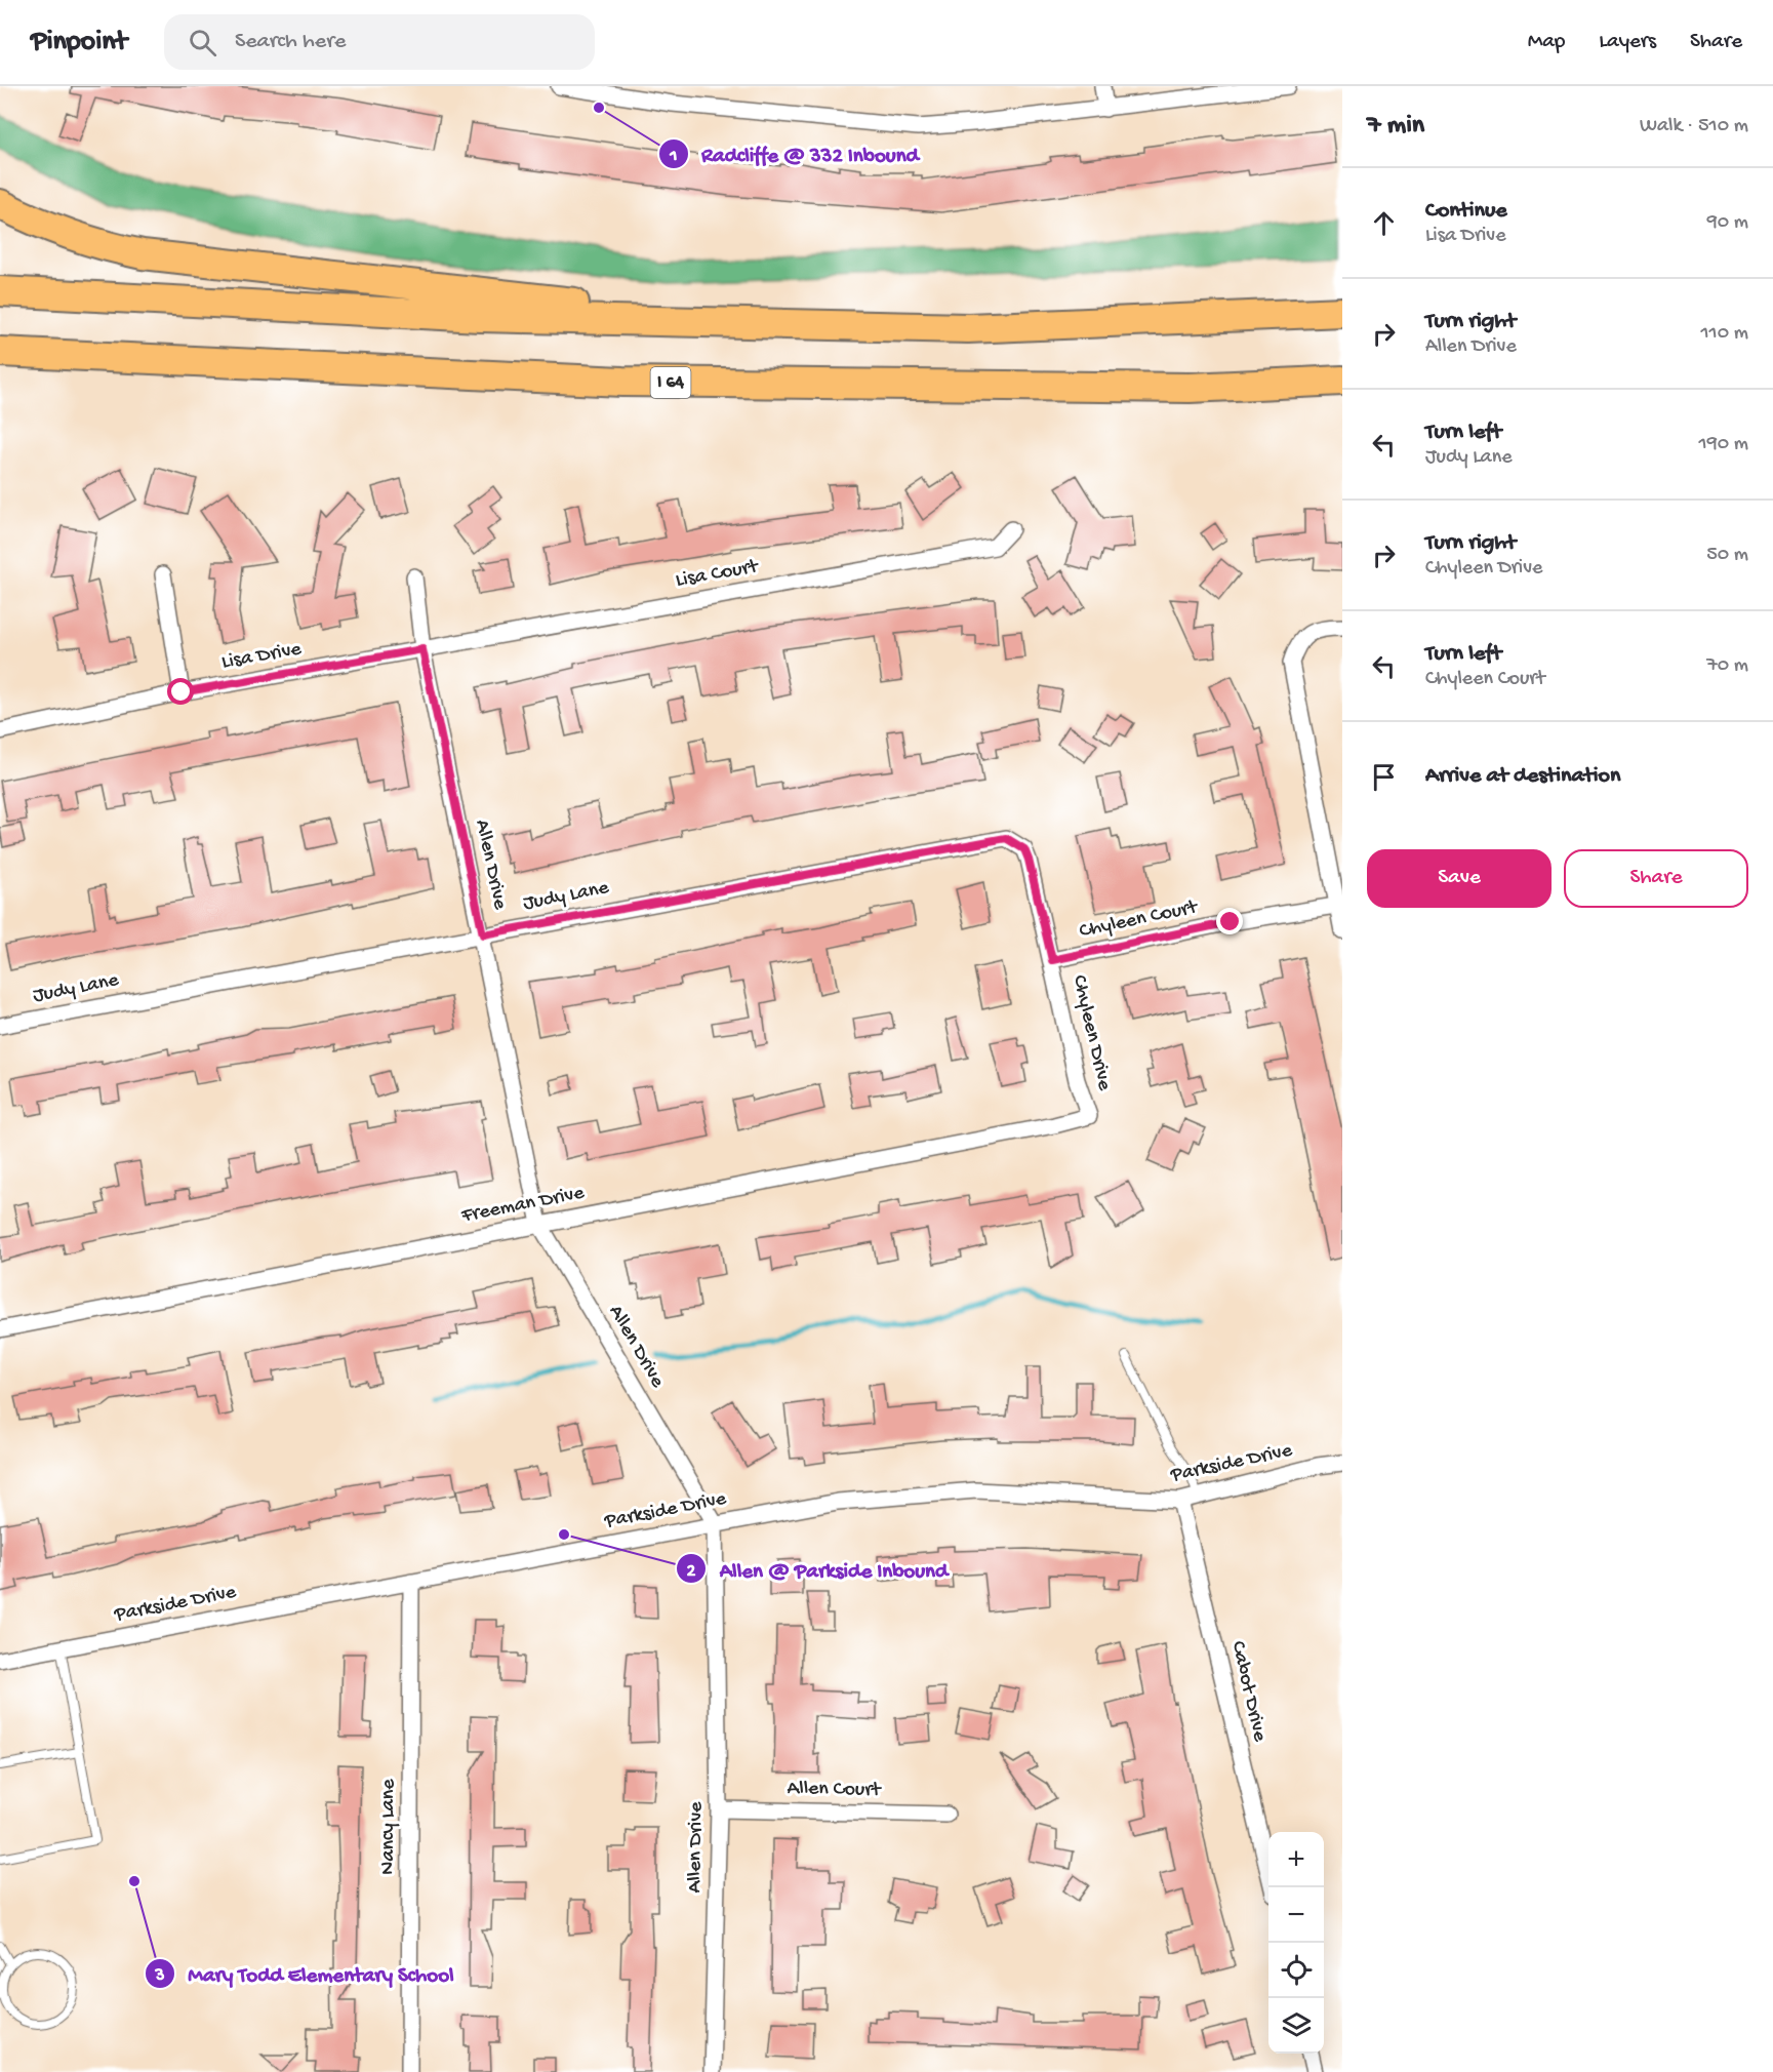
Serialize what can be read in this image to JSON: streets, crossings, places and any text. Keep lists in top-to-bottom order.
{
  "streets": {
    "highway": ["I 64"],
    "street": [
      "Lisa Court",
      "Lisa Drive",
      "Allen Drive",
      "Judy Lane",
      "Chyleen Court",
      "Chyleen Drive",
      "Freeman Drive",
      "Parkside Drive",
      "Cabot Drive",
      "Allen Court",
      "Nancy Lane"
    ]
  },
  "crossings": [
    ["Lisa Court", "Lisa Drive"],
    ["Lisa Court", "Allen Drive"],
    ["Lisa Drive", "Allen Drive"],
    ["Allen Drive", "Judy Lane"],
    ["Allen Drive", "Freeman Drive"],
    ["Allen Drive", "Parkside Drive"],
    ["Allen Drive", "Allen Court"],
    ["Judy Lane", "Chyleen Drive"],
    ["Chyleen Court", "Chyleen Drive"],
    ["Chyleen Drive", "Freeman Drive"],
    ["Parkside Drive", "Cabot Drive"],
    ["Parkside Drive", "Nancy Lane"]
  ],
  "places": ["Radcliffe @ 332 Inbound", "Allen @ Parkside Inbound", "Mary Todd Elementary School"],
  "page": {
    "header": "Pinpoint",
    "search": "Search here",
    "nav": ["Map", "Layers", "Share"],
    "heading": ["7 min", "Walk · 510 m"],
    "list": [
      ["Continue", "Lisa Drive", "90 m"],
      ["Turn right", "Allen Drive", "110 m"],
      ["Turn left", "Judy Lane", "190 m"],
      ["Turn right", "Chyleen Drive", "50 m"],
      ["Turn left", "Chyleen Court", "70 m"],
      "Arrive at destination"
    ],
    "buttons": ["Save", "Share"],
    "map_buttons": ["+", "−"]
  }
}
